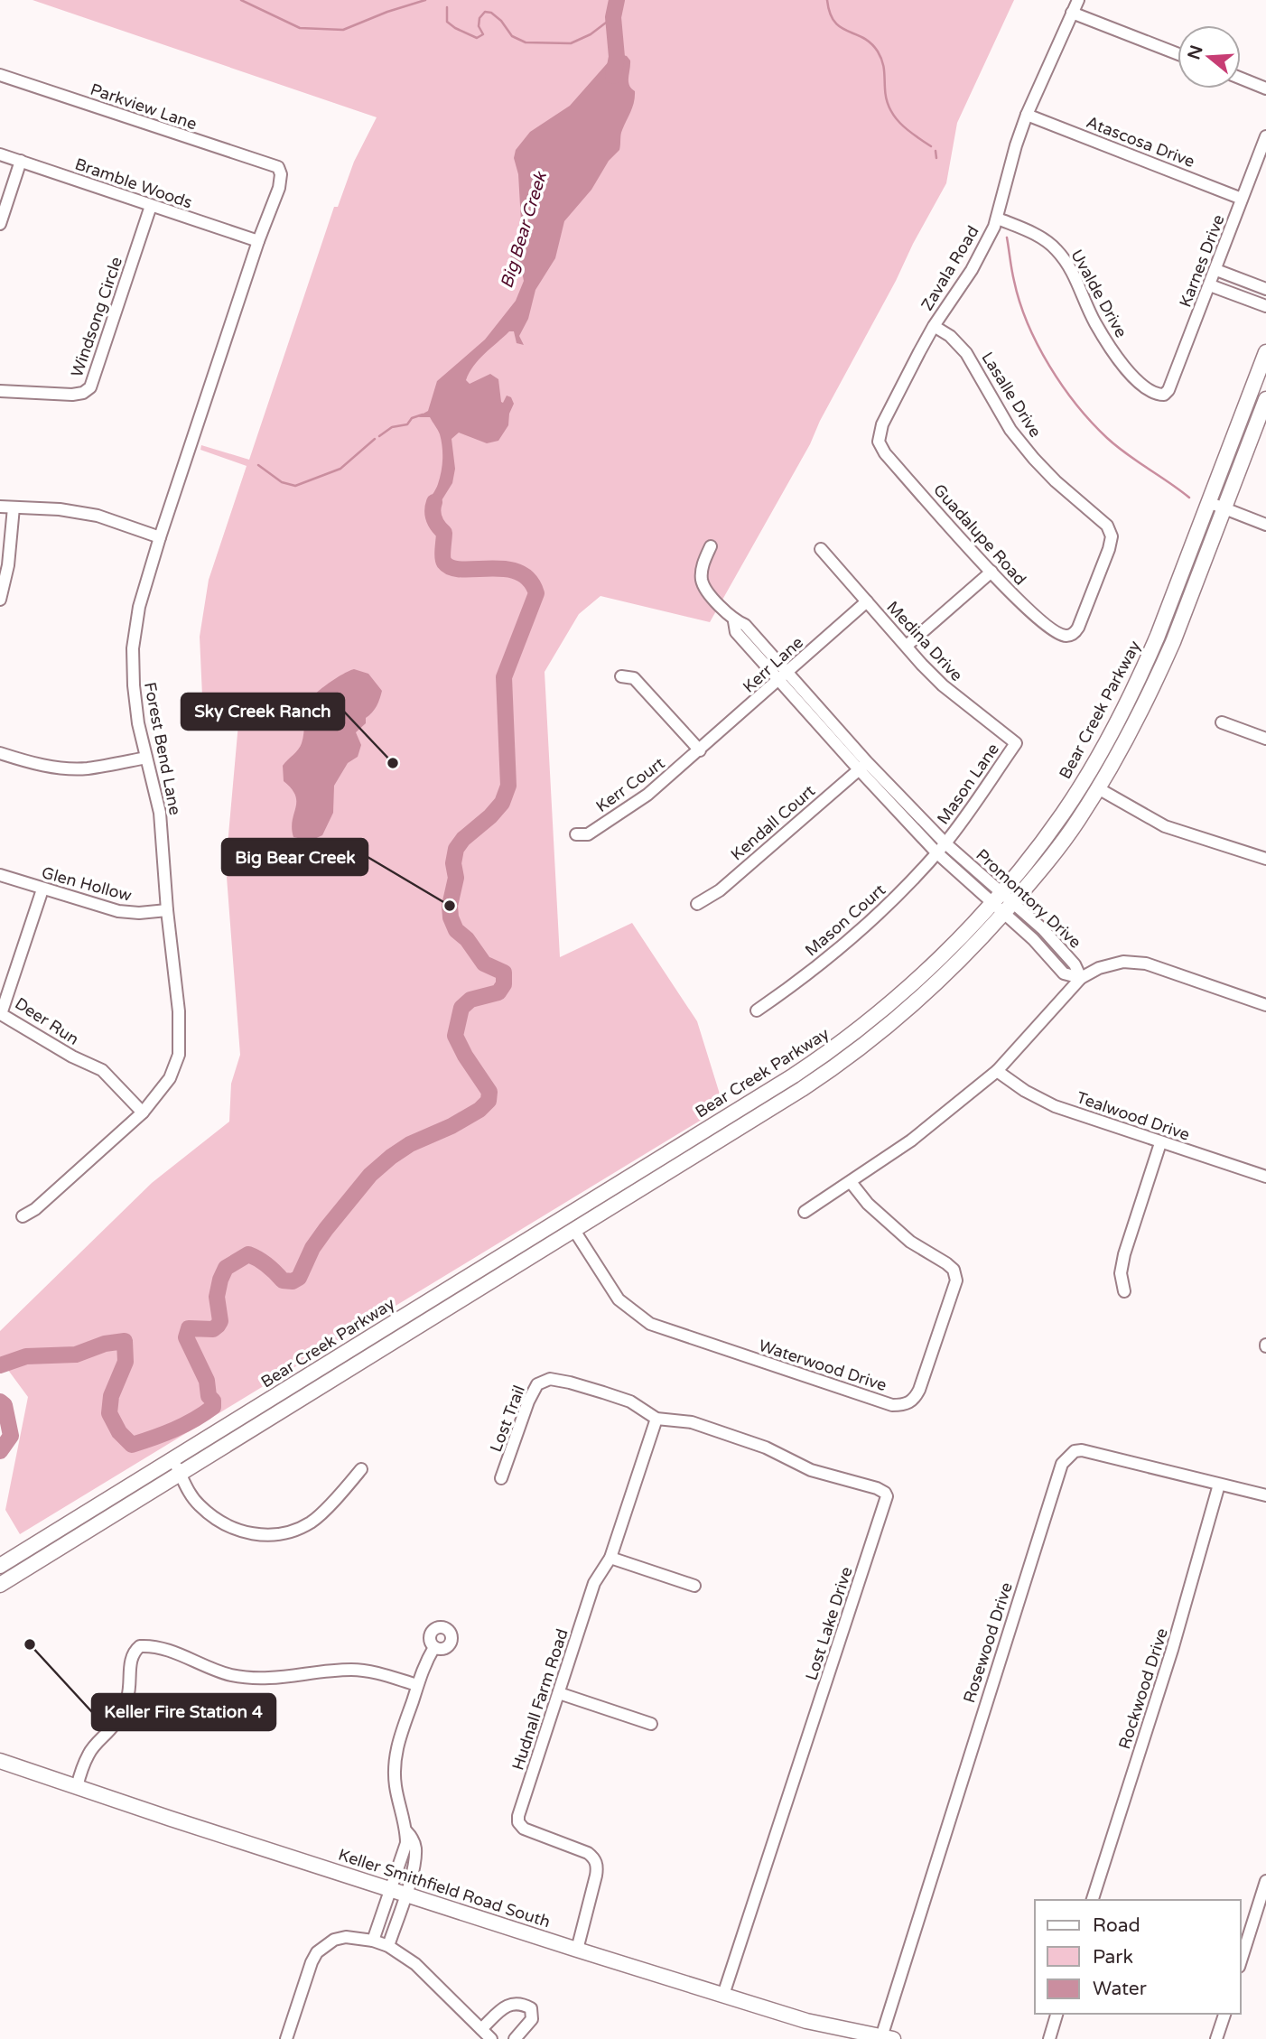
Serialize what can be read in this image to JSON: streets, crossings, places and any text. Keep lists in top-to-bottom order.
{
  "streets": {
    "main road": ["Bear Creek Parkway", "Keller Smithfield Road South"],
    "street": [
      "Parkview Lane",
      "Atascosa Drive",
      "Bramble Woods",
      "Karnes Drive",
      "Zavala Road",
      "Uvalde Drive",
      "Windsong Circle",
      "Lasalle Drive",
      "Guadalupe Road",
      "Medina Drive",
      "Kerr Lane",
      "Forest Bend Lane",
      "Mason Lane",
      "Kerr Court",
      "Kendall Court",
      "Glen Hollow",
      "Promontory Drive",
      "Mason Court",
      "Deer Run",
      "Tealwood Drive",
      "Waterwood Drive",
      "Lost Trail",
      "Lost Lake Drive",
      "Rosewood Drive",
      "Rockwood Drive",
      "Hudnall Farm Road"
    ]
  },
  "crossings": [
    ["Parkview Lane", "Forest Bend Lane"],
    ["Atascosa Drive", "Karnes Drive"],
    ["Atascosa Drive", "Zavala Road"],
    ["Bramble Woods", "Windsong Circle"],
    ["Bramble Woods", "Forest Bend Lane"],
    ["Karnes Drive", "Uvalde Drive"],
    ["Zavala Road", "Uvalde Drive"],
    ["Zavala Road", "Lasalle Drive"],
    ["Zavala Road", "Guadalupe Road"],
    ["Lasalle Drive", "Guadalupe Road"],
    ["Medina Drive", "Kerr Lane"],
    ["Medina Drive", "Mason Lane"],
    ["Kerr Lane", "Kerr Court"],
    ["Kerr Lane", "Promontory Drive"],
    ["Bear Creek Parkway", "Promontory Drive"],
    ["Bear Creek Parkway", "Waterwood Drive"],
    ["Forest Bend Lane", "Glen Hollow"],
    ["Forest Bend Lane", "Deer Run"],
    ["Mason Lane", "Promontory Drive"],
    ["Mason Lane", "Mason Court"],
    ["Kendall Court", "Promontory Drive"],
    ["Glen Hollow", "Deer Run"],
    ["Promontory Drive", "Mason Court"],
    ["Lost Trail", "Lost Lake Drive"],
    ["Lost Trail", "Hudnall Farm Road"],
    ["Lost Lake Drive", "Hudnall Farm Road"],
    ["Lost Lake Drive", "Keller Smithfield Road South"],
    ["Rosewood Drive", "Rockwood Drive"],
    ["Rosewood Drive", "Keller Smithfield Road South"],
    ["Hudnall Farm Road", "Keller Smithfield Road South"]
  ],
  "water": ["Big Bear Creek"],
  "places": ["Sky Creek Ranch", "Big Bear Creek", "Keller Fire Station 4"],
  "legend": ["Road", "Park", "Water"],
  "north": "left"
}
